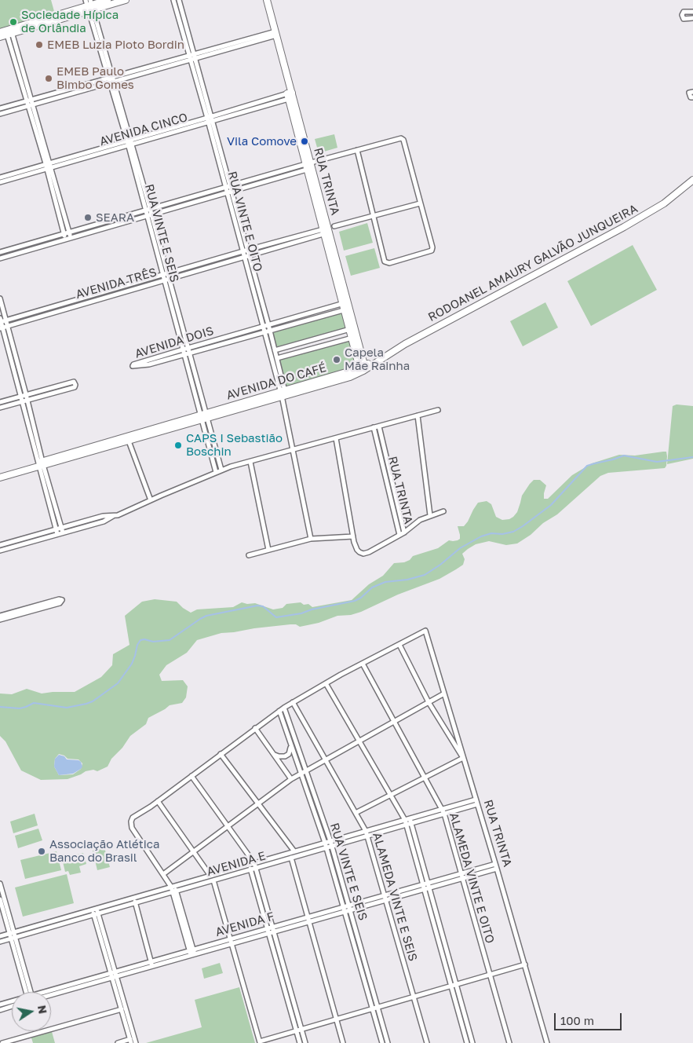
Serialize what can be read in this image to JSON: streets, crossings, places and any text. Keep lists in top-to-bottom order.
{
  "streets": {
    "main road": ["RUA TRINTA", "RODOANEL AMAURY GALVÃO JUNQUEIRA", "AVENIDA DO CAFÉ"],
    "street": [
      "AVENIDA CINCO",
      "RUA VINTE E OITO",
      "RUA VINTE E SEIS",
      "AVENIDA TRÊS",
      "AVENIDA DOIS",
      "AVENIDA E",
      "ALAMEDA VINTE E OITO",
      "ALAMEDA VINTE E SEIS",
      "AVENIDA F"
    ]
  },
  "crossings": [
    ["AVENIDA CINCO", "RUA TRINTA"],
    ["AVENIDA CINCO", "RUA VINTE E OITO"],
    ["AVENIDA CINCO", "RUA VINTE E SEIS"],
    ["RUA TRINTA", "AVENIDA TRÊS"],
    ["RUA TRINTA", "AVENIDA DOIS"],
    ["RUA TRINTA", "AVENIDA DO CAFÉ"],
    ["RUA TRINTA", "AVENIDA E"],
    ["RUA TRINTA", "AVENIDA F"],
    ["RUA VINTE E OITO", "AVENIDA TRÊS"],
    ["RUA VINTE E OITO", "AVENIDA DOIS"],
    ["RUA VINTE E OITO", "AVENIDA DO CAFÉ"],
    ["RUA VINTE E SEIS", "AVENIDA TRÊS"],
    ["RUA VINTE E SEIS", "AVENIDA DOIS"],
    ["RUA VINTE E SEIS", "AVENIDA DO CAFÉ"],
    ["RUA VINTE E SEIS", "AVENIDA E"],
    ["RUA VINTE E SEIS", "AVENIDA F"],
    ["RODOANEL AMAURY GALVÃO JUNQUEIRA", "AVENIDA DO CAFÉ"],
    ["AVENIDA E", "ALAMEDA VINTE E OITO"],
    ["AVENIDA E", "ALAMEDA VINTE E SEIS"],
    ["ALAMEDA VINTE E OITO", "AVENIDA F"],
    ["ALAMEDA VINTE E SEIS", "AVENIDA F"]
  ],
  "places": [
    "Sociedade Hípica de Orlândia",
    "EMEB Luzia Pioto Bordin",
    "EMEB Paulo Bimbo Gomes",
    "Vila Comove",
    "SEARA",
    "Capela Mãe Rainha",
    "CAPS I Sebastião Boschin",
    "Associação Atlética Banco do Brasil"
  ],
  "scale_bar": "100 m",
  "north": "right"
}
